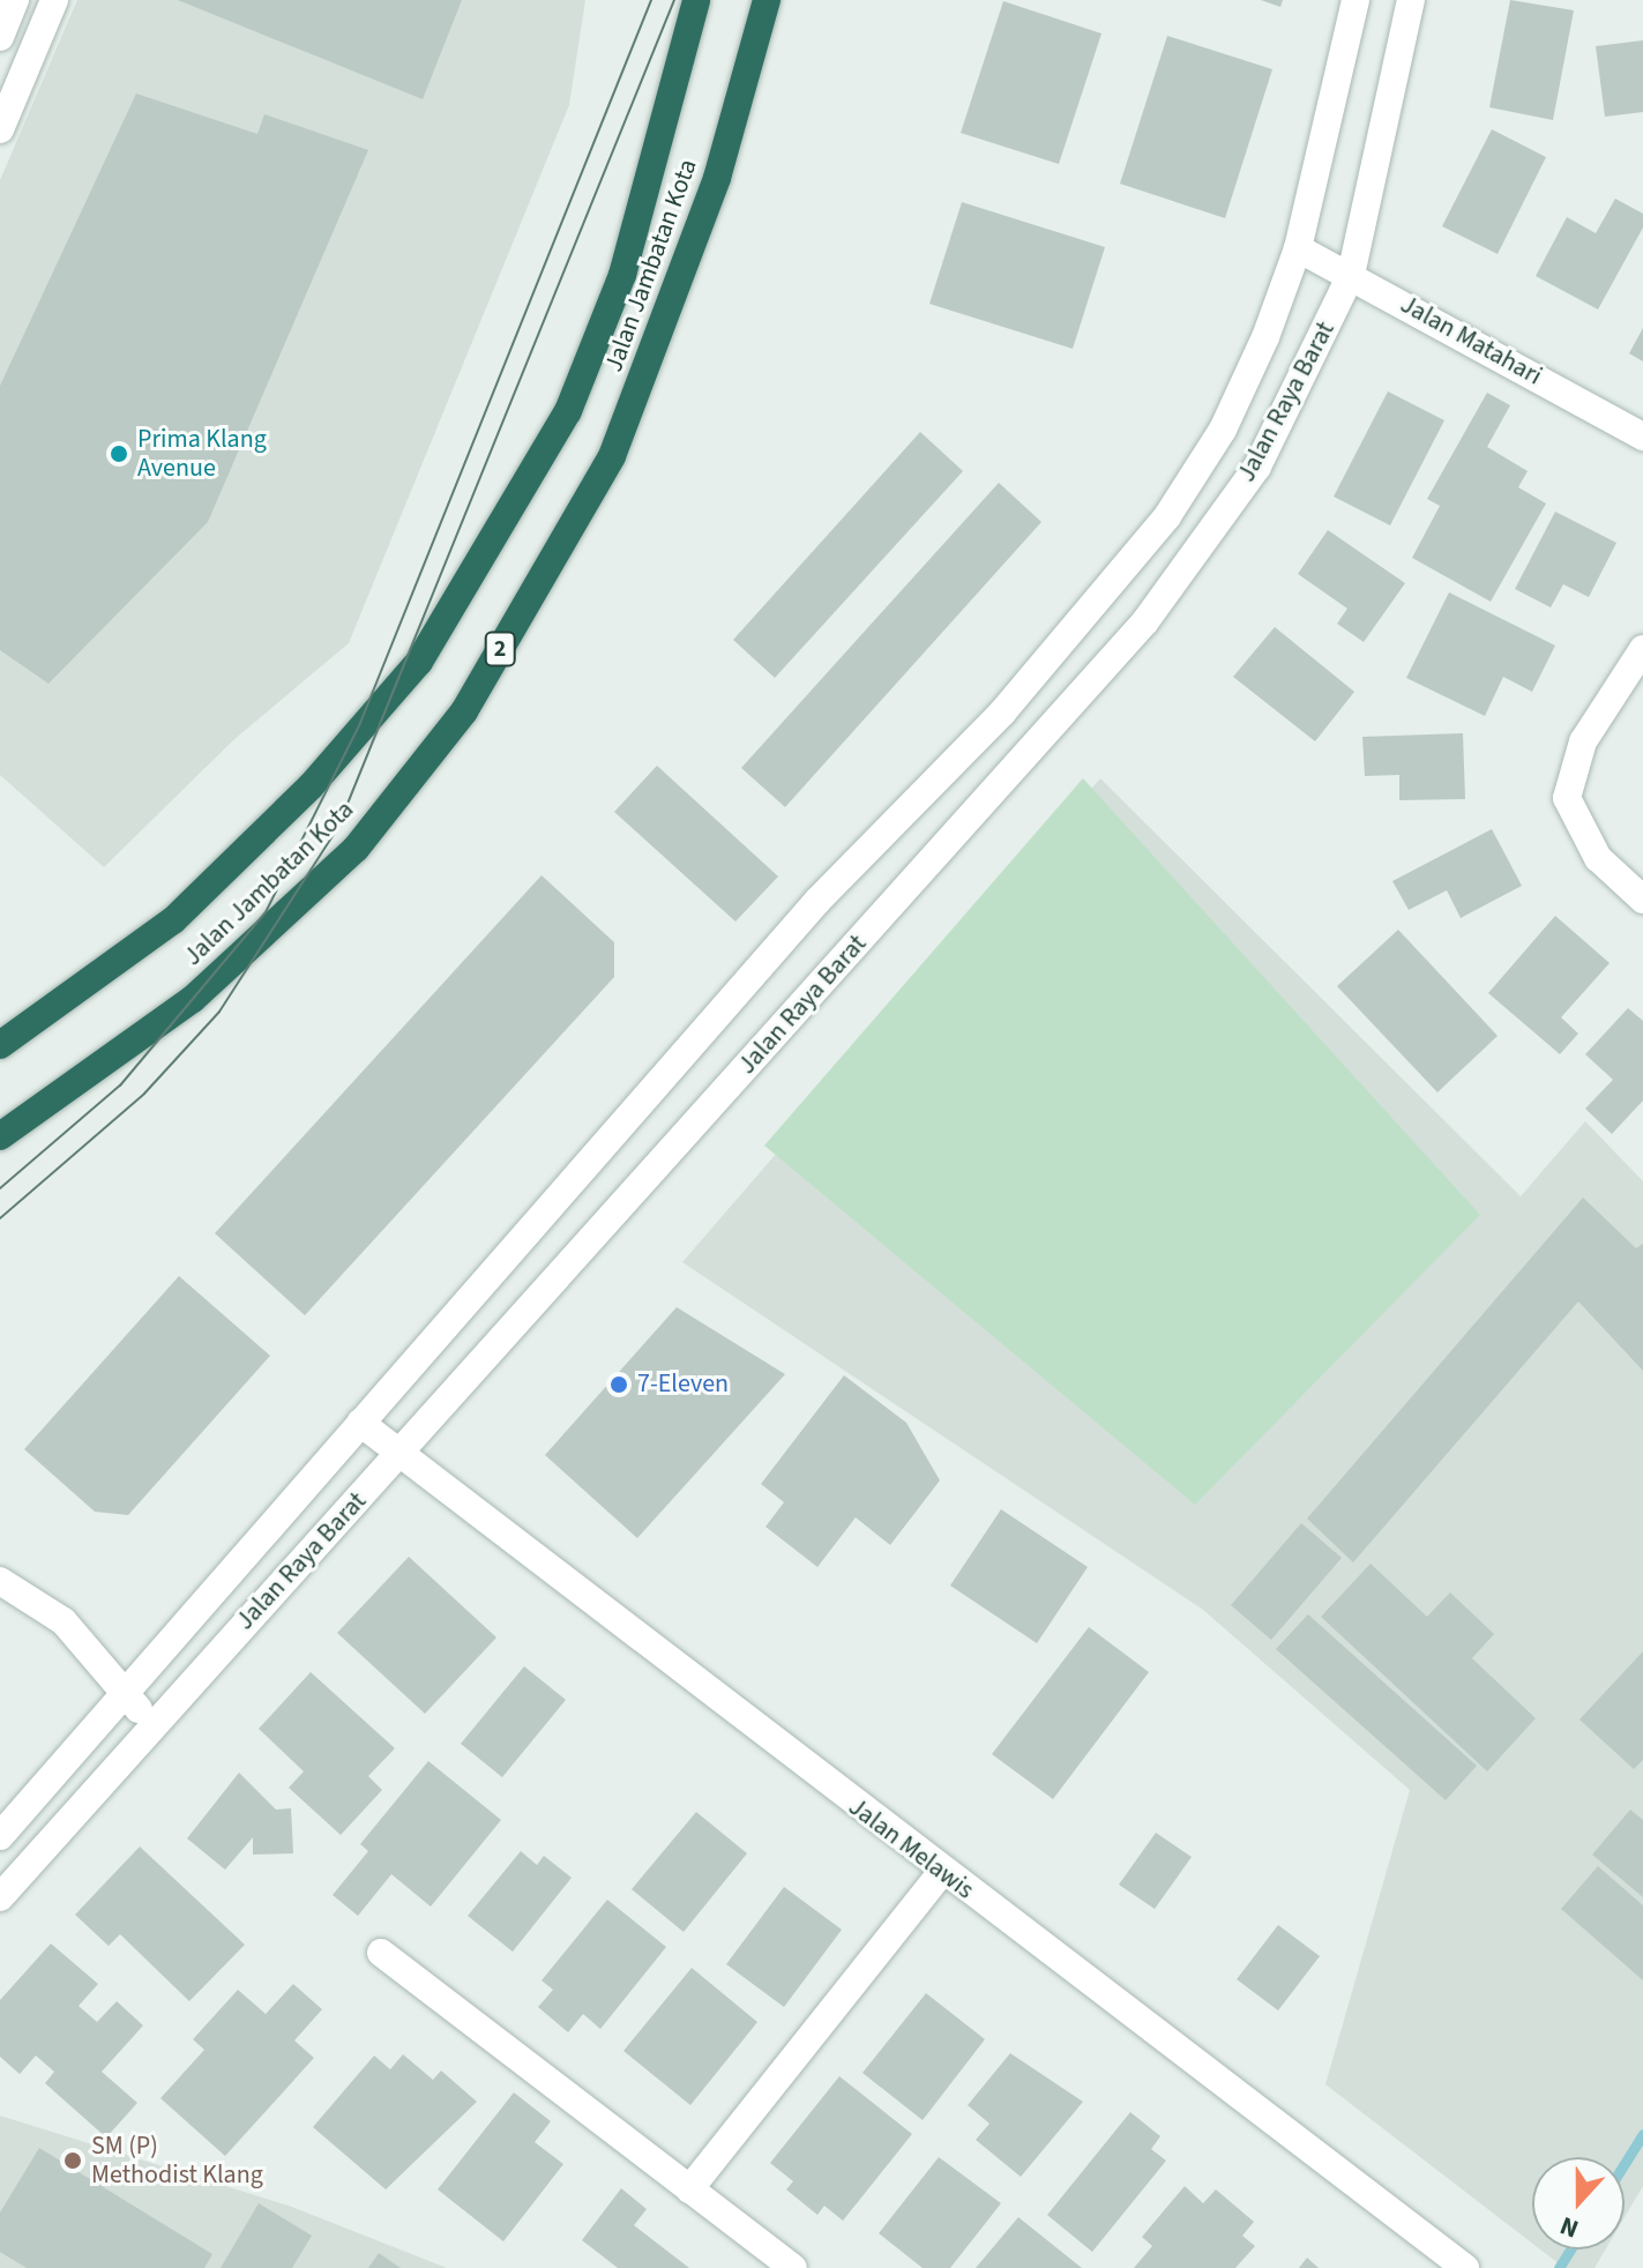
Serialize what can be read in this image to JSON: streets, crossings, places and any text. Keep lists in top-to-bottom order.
{
  "streets": {
    "highway": ["Jalan Jambatan Kota", "2"],
    "main road": ["Jalan Matahari", "Jalan Raya Barat", "Jalan Melawis"]
  },
  "crossings": [
    ["Jalan Matahari", "Jalan Raya Barat"],
    ["Jalan Raya Barat", "Jalan Melawis"]
  ],
  "places": ["Prima Klang Avenue", "7-Eleven", "SM (P) Methodist Klang"],
  "north": "bottom"
}
